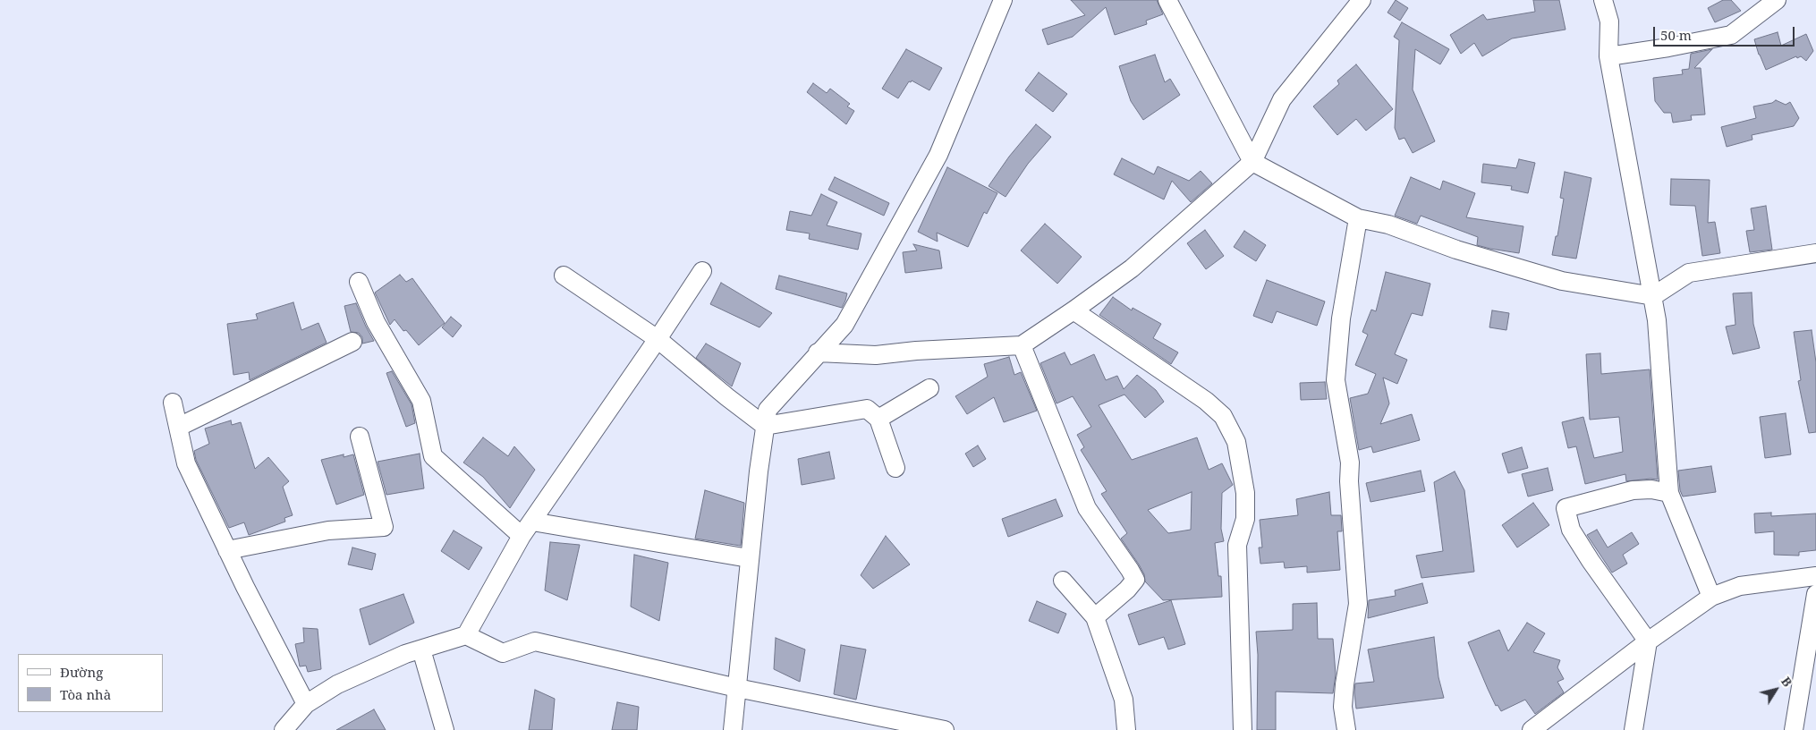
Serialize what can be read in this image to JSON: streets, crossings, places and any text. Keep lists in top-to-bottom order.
{
  "legend": ["Đường", "Tòa nhà"],
  "scale_bar": "50 m",
  "north": "top right"
}
